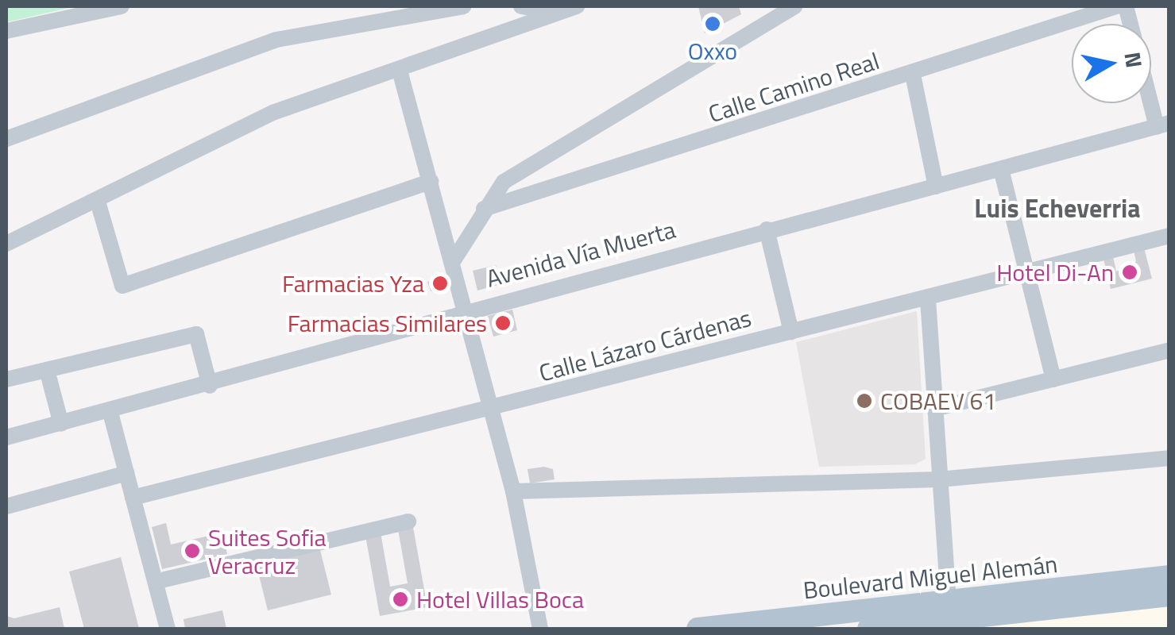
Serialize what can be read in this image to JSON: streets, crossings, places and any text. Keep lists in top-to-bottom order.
{
  "streets": {
    "main road": ["Boulevard Miguel Alemán"],
    "street": ["Calle Camino Real", "Avenida Vía Muerta", "Calle Lázaro Cárdenas"]
  },
  "districts": ["Luis Echeverria"],
  "places": [
    "Oxxo",
    "Hotel Di-An",
    "Farmacias Yza",
    "Farmacias Similares",
    "COBAEV 61",
    "Suites Sofia Veracruz",
    "Hotel Villas Boca"
  ],
  "north": "right"
}
